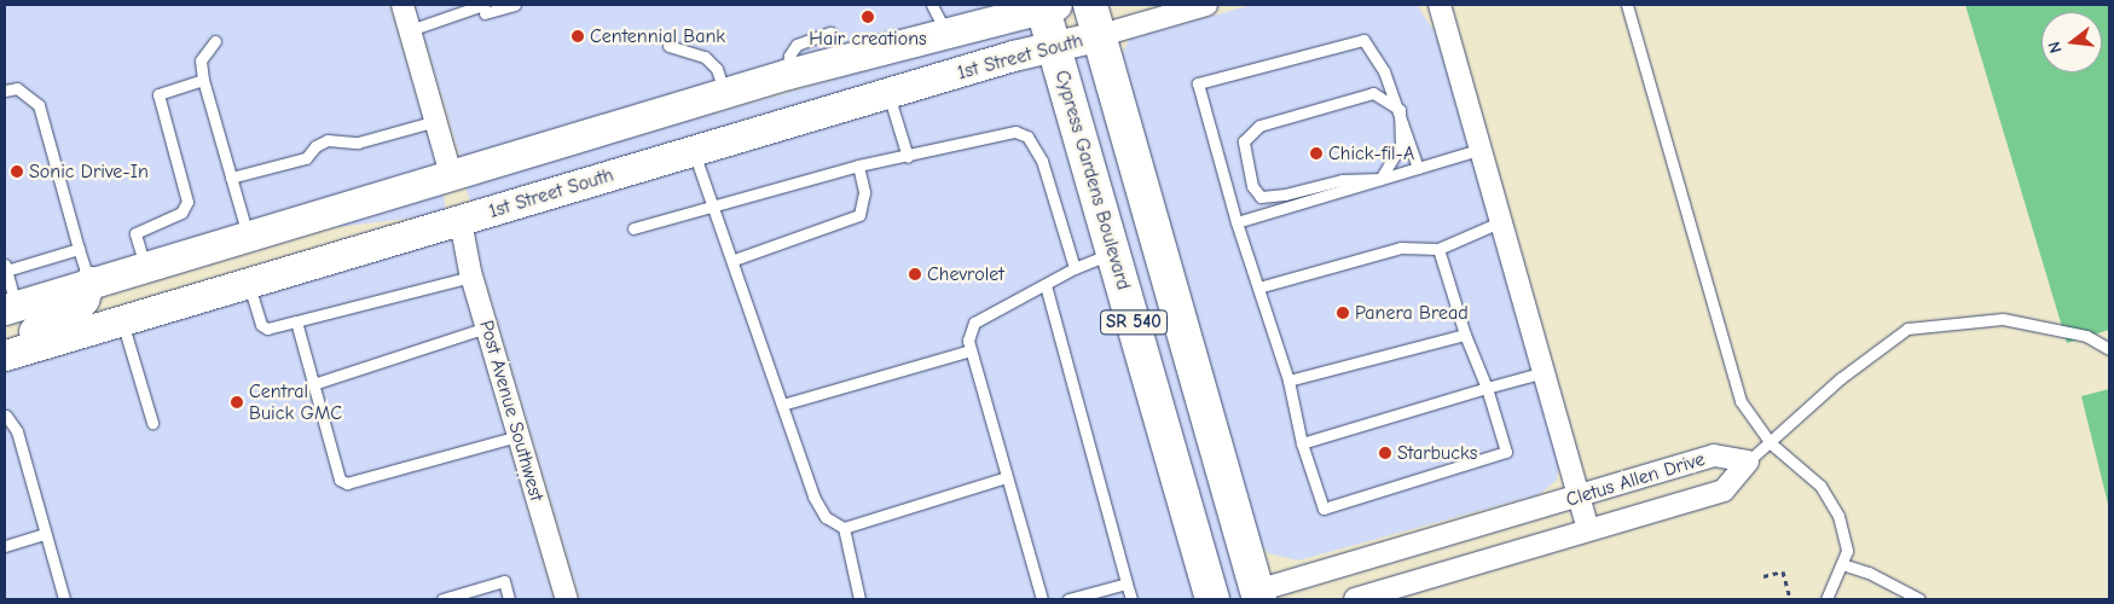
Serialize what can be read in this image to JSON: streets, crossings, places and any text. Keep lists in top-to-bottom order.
{
  "streets": {
    "main road": ["1st Street South", "Cypress Gardens Boulevard", "SR 540"],
    "street": ["Post Avenue Southwest", "Cletus Allen Drive"]
  },
  "crossings": [
    ["1st Street South", "Cypress Gardens Boulevard"],
    ["1st Street South", "SR 540"],
    ["1st Street South", "Post Avenue Southwest"],
    ["SR 540", "Cletus Allen Drive"]
  ],
  "places": [
    "Hair creations",
    "Centennial Bank",
    "Chick-fil-A",
    "Sonic Drive-In",
    "Chevrolet",
    "Panera Bread",
    "Central Buick GMC",
    "Starbucks"
  ],
  "north": "left"
}
